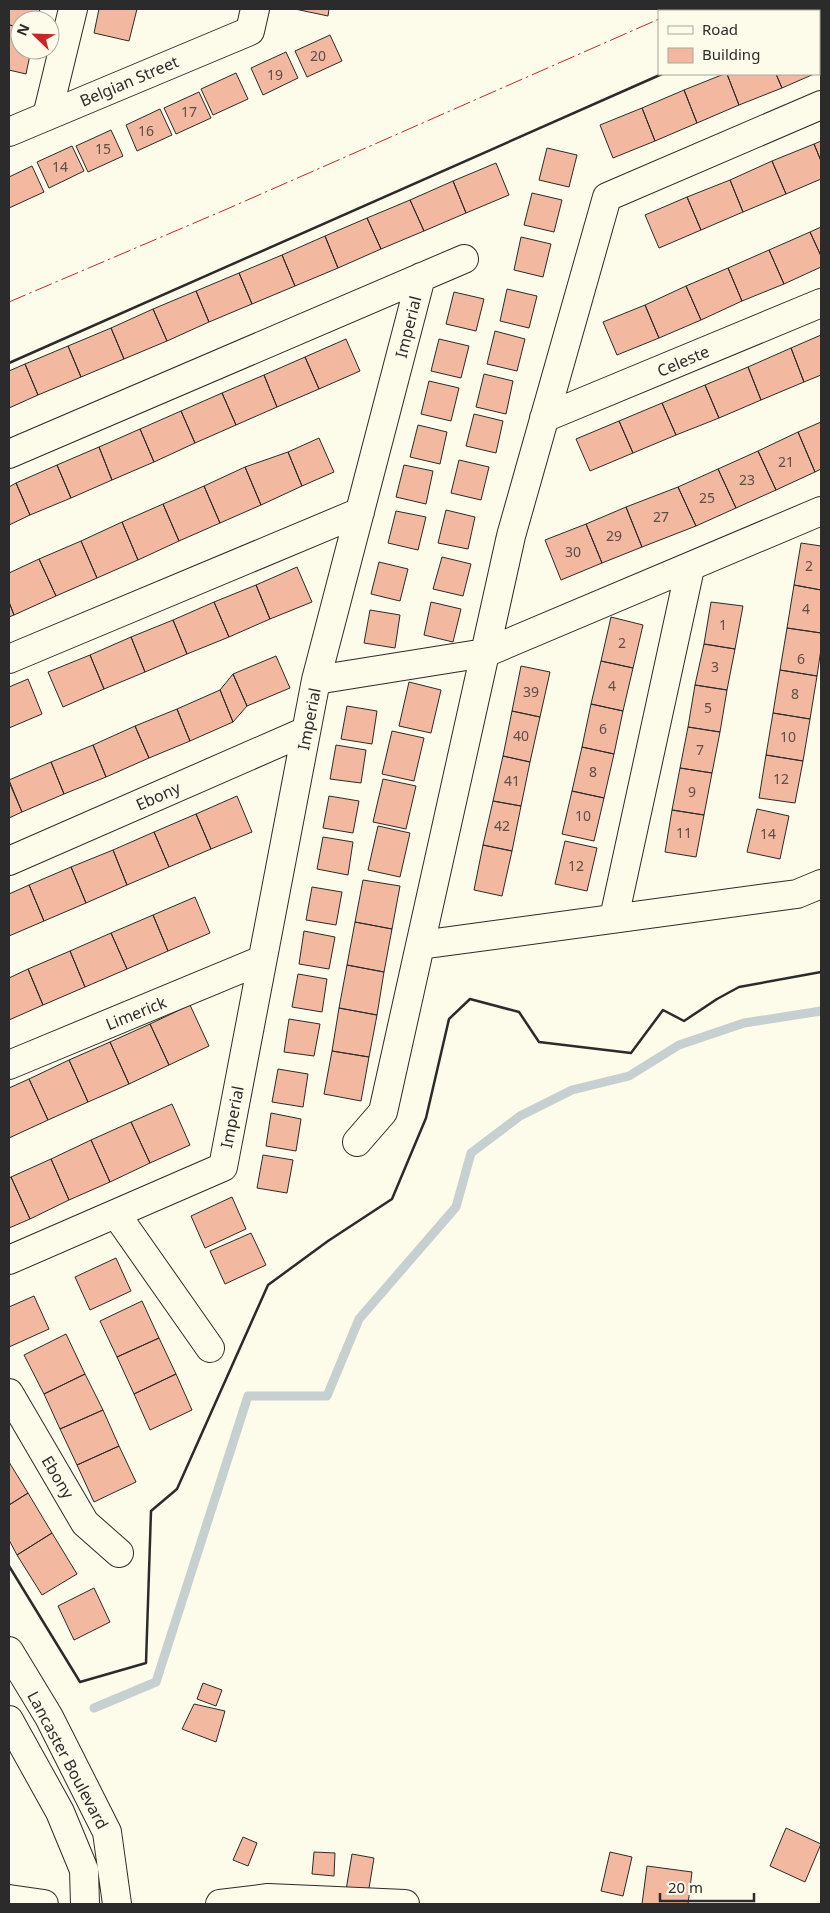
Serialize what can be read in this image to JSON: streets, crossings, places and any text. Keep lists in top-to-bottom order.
{
  "streets": {
    "street": [
      "Belgian Street",
      "Imperial",
      "Celeste",
      "Ebony",
      "Limerick",
      "Lancaster Boulevard"
    ]
  },
  "crossings": [
    ["Imperial", "Ebony"],
    ["Imperial", "Limerick"]
  ],
  "house_numbers": [
    "20",
    "19",
    "17",
    "16",
    "15",
    "14",
    "21",
    "23",
    "25",
    "27",
    "29",
    "30",
    "2",
    "4",
    "1",
    "2",
    "6",
    "3",
    "4",
    "39",
    "8",
    "5",
    "6",
    "40",
    "10",
    "7",
    "8",
    "12",
    "41",
    "9",
    "10",
    "42",
    "11",
    "14",
    "12"
  ],
  "legend": ["Road", "Building"],
  "scale_bar": "20 m",
  "north": "top left"
}
